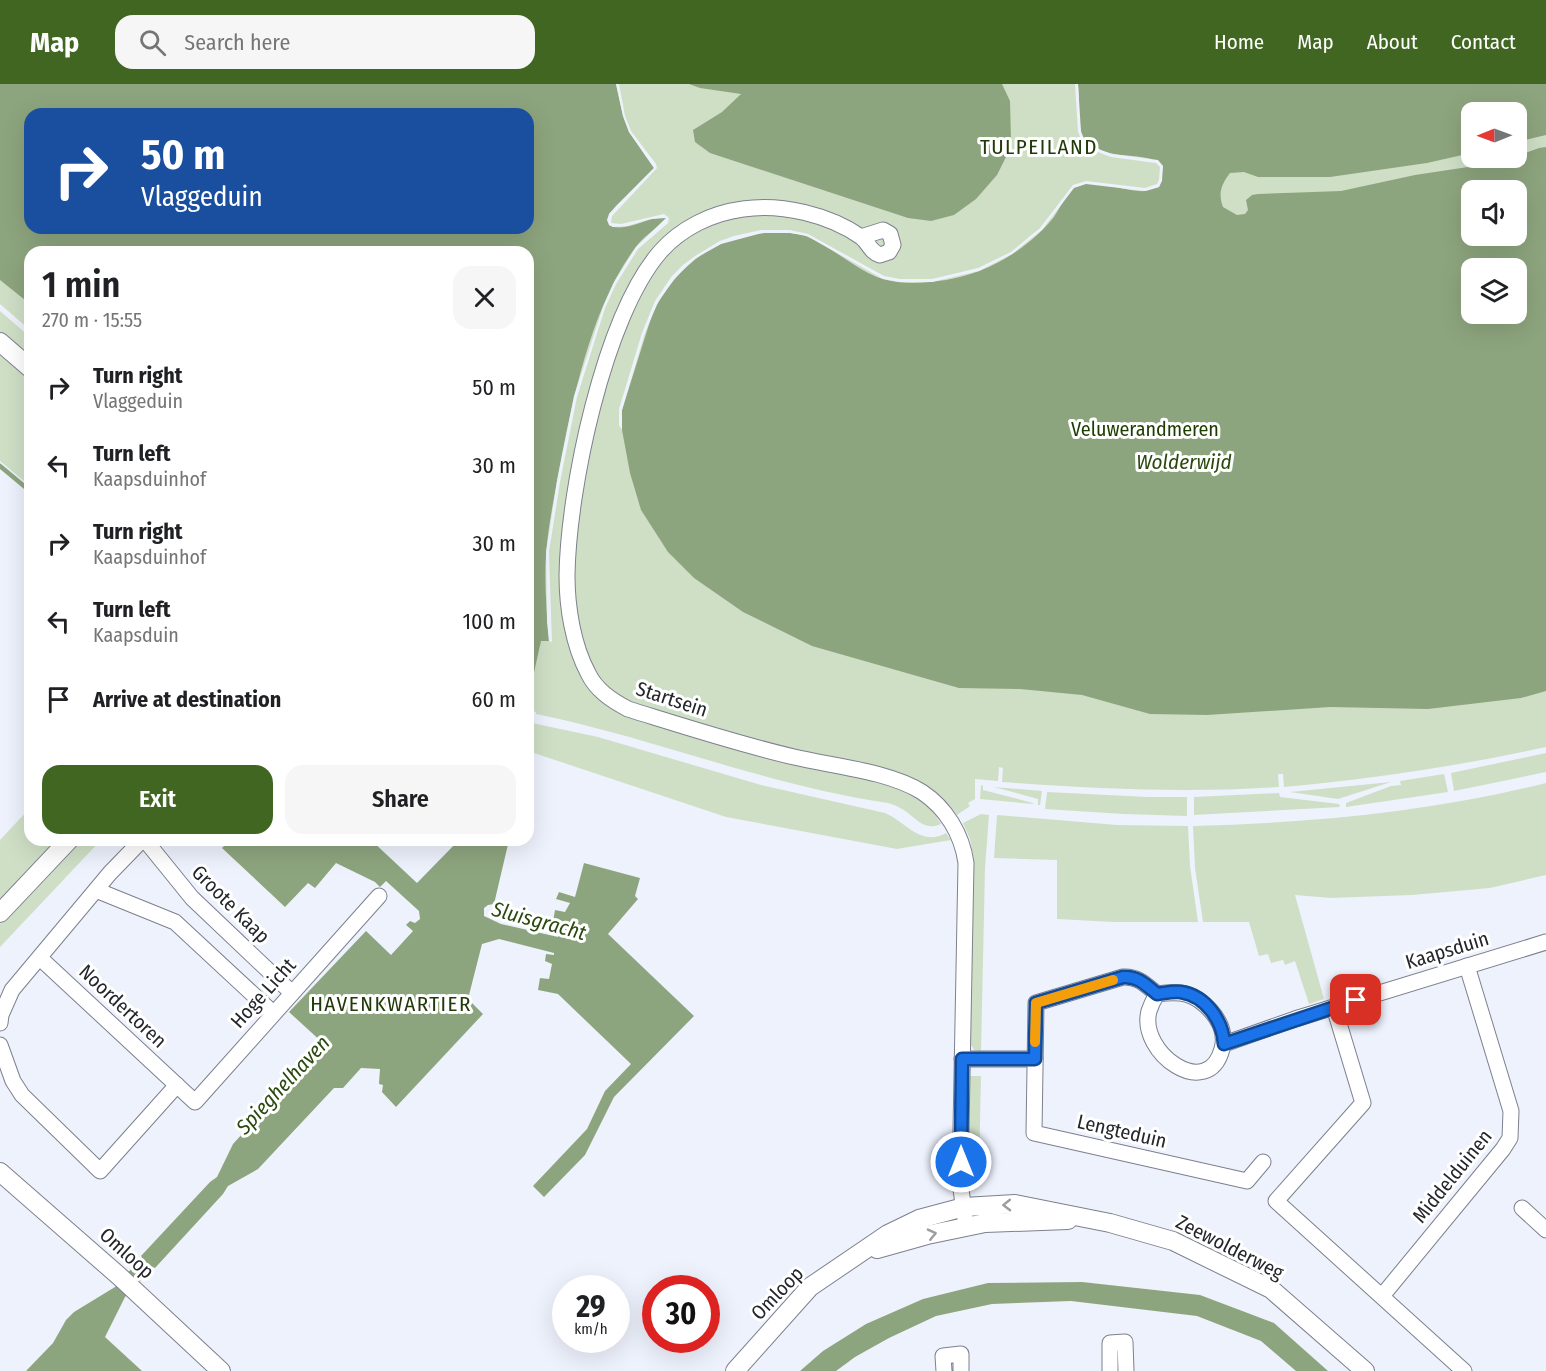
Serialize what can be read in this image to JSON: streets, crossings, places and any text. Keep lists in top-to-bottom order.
{
  "streets": {
    "main road": ["Zeewolderweg", "Omloop"],
    "street": [
      "Startsein",
      "Groote Kaap",
      "Kaapsduin",
      "Hoge Licht",
      "Noordertoren",
      "Lengteduin",
      "Middelduinen"
    ]
  },
  "crossings": [
    ["Startsein", "Zeewolderweg"],
    ["Startsein", "Omloop"],
    ["Groote Kaap", "Hoge Licht"],
    ["Kaapsduin", "Middelduinen"],
    ["Hoge Licht", "Noordertoren"],
    ["Zeewolderweg", "Omloop"]
  ],
  "districts": ["TULPEILAND", "HAVENKWARTIER"],
  "water": ["Wolderwijd", "Sluisgracht", "Spieghelhaven"],
  "parks": ["Veluwerandmeren"],
  "north": "left",
  "page": {
    "header": "Map",
    "search": "Search here",
    "nav": [
      "Home",
      "Map",
      "About",
      "Contact"
    ],
    "turn": ["50 m", "Vlaggeduin"],
    "heading": ["1 min", "270 m · 15:55"],
    "list": [
      {
        "name": "Turn right",
        "note": "Vlaggeduin",
        "value": "50 m"
      },
      {
        "name": "Turn left",
        "note": "Kaapsduinhof",
        "value": "30 m"
      },
      {
        "name": "Turn right",
        "note": "Kaapsduinhof",
        "value": "30 m"
      },
      {
        "name": "Turn left",
        "note": "Kaapsduin",
        "value": "100 m"
      },
      {
        "name": "Arrive at destination",
        "value": "60 m"
      }
    ],
    "buttons": ["Exit", "Share"],
    "speed": "29 km/h",
    "limit": "30"
  }
}
